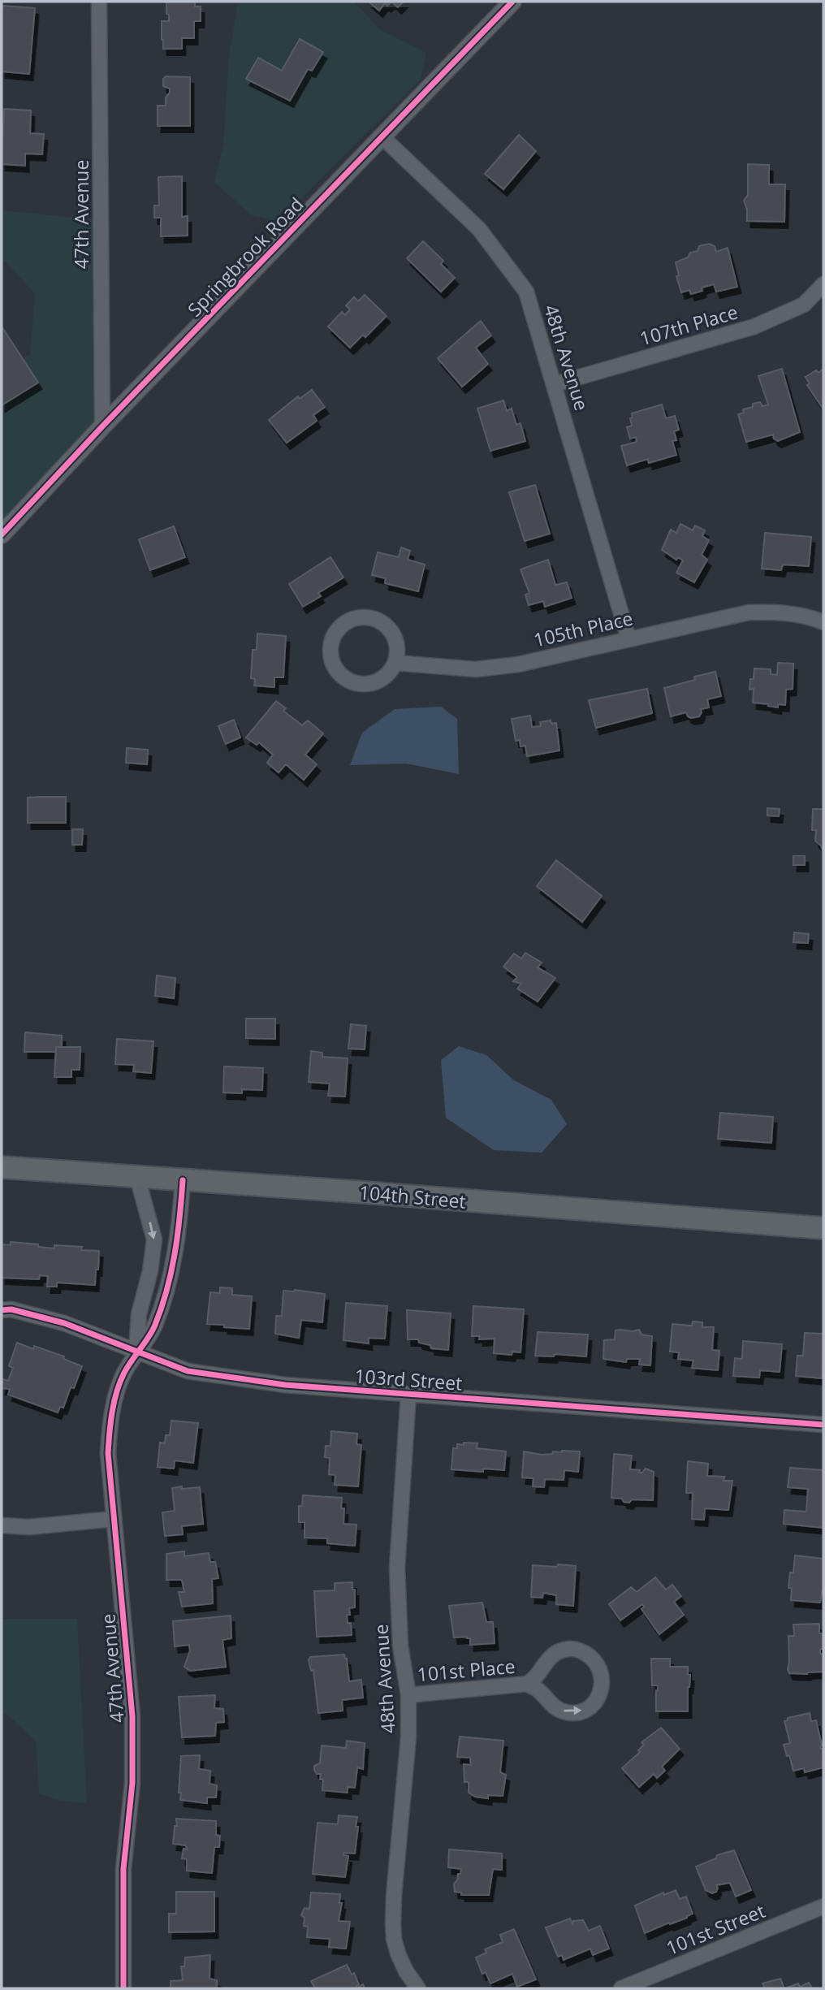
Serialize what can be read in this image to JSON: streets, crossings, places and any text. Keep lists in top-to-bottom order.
{
  "streets": {
    "main road": ["104th Street"],
    "street": [
      "47th Avenue",
      "Springbrook Road",
      "107th Place",
      "48th Avenue",
      "105th Place",
      "103rd Street",
      "101st Place",
      "101st Street"
    ]
  },
  "crossings": [
    ["47th Avenue", "Springbrook Road"],
    ["47th Avenue", "104th Street"],
    ["47th Avenue", "103rd Street"],
    ["Springbrook Road", "48th Avenue"],
    ["107th Place", "48th Avenue"],
    ["48th Avenue", "105th Place"],
    ["48th Avenue", "103rd Street"],
    ["48th Avenue", "101st Place"]
  ]
}
